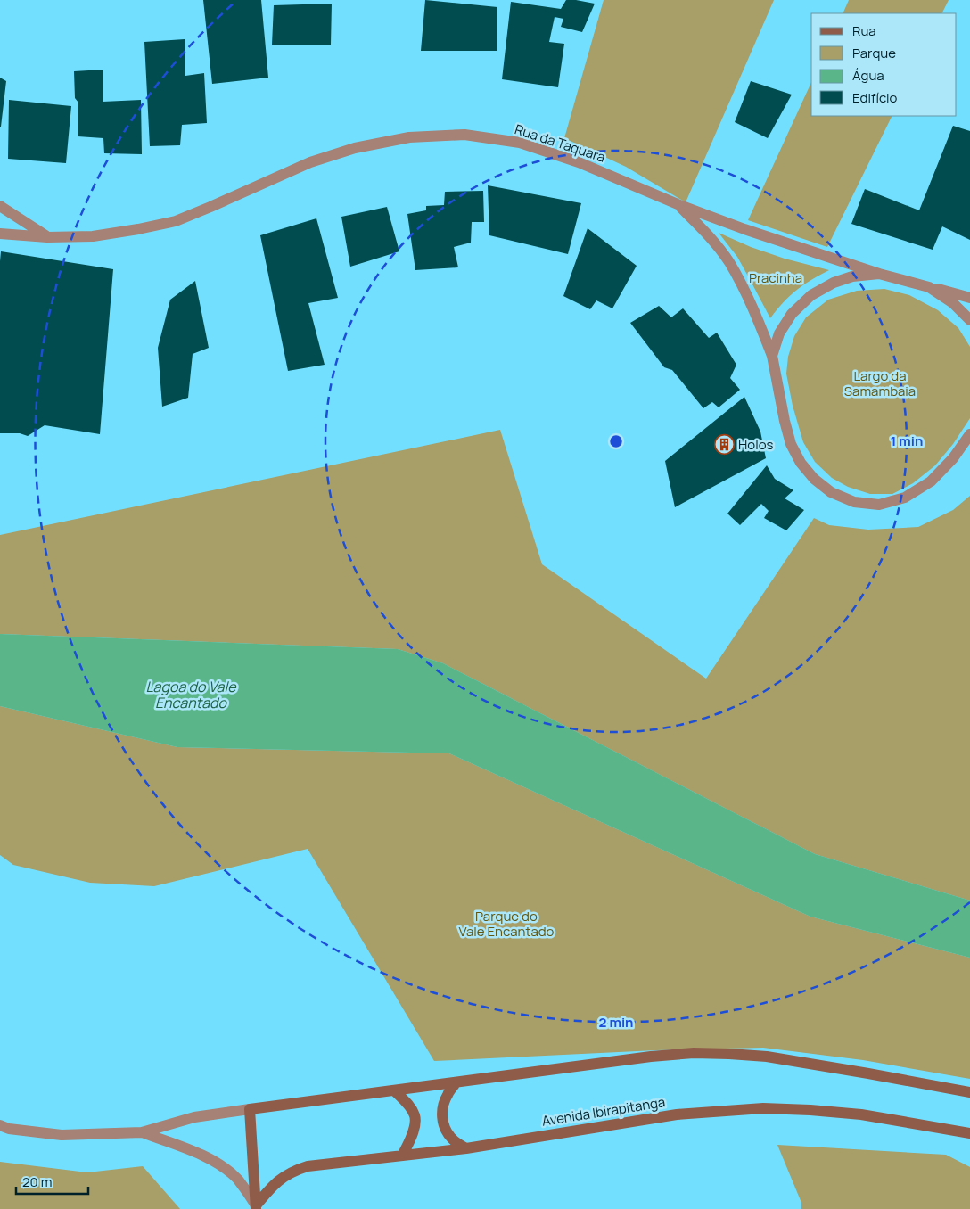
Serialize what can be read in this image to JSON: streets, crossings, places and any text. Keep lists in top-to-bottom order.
{
  "streets": {
    "main road": ["Avenida Ibirapitanga"],
    "street": ["Rua da Taquara"]
  },
  "water": ["Lagoa do Vale Encantado"],
  "parks": ["Pracinha", "Largo da Samambaia", "Parque do Vale Encantado"],
  "places": {
    "building": ["Holos"]
  },
  "legend": [
    "Rua",
    "Parque",
    "Água",
    "Edifício"
  ],
  "scale_bar": "20 m",
  "rings": ["1 min", "2 min"]
}
